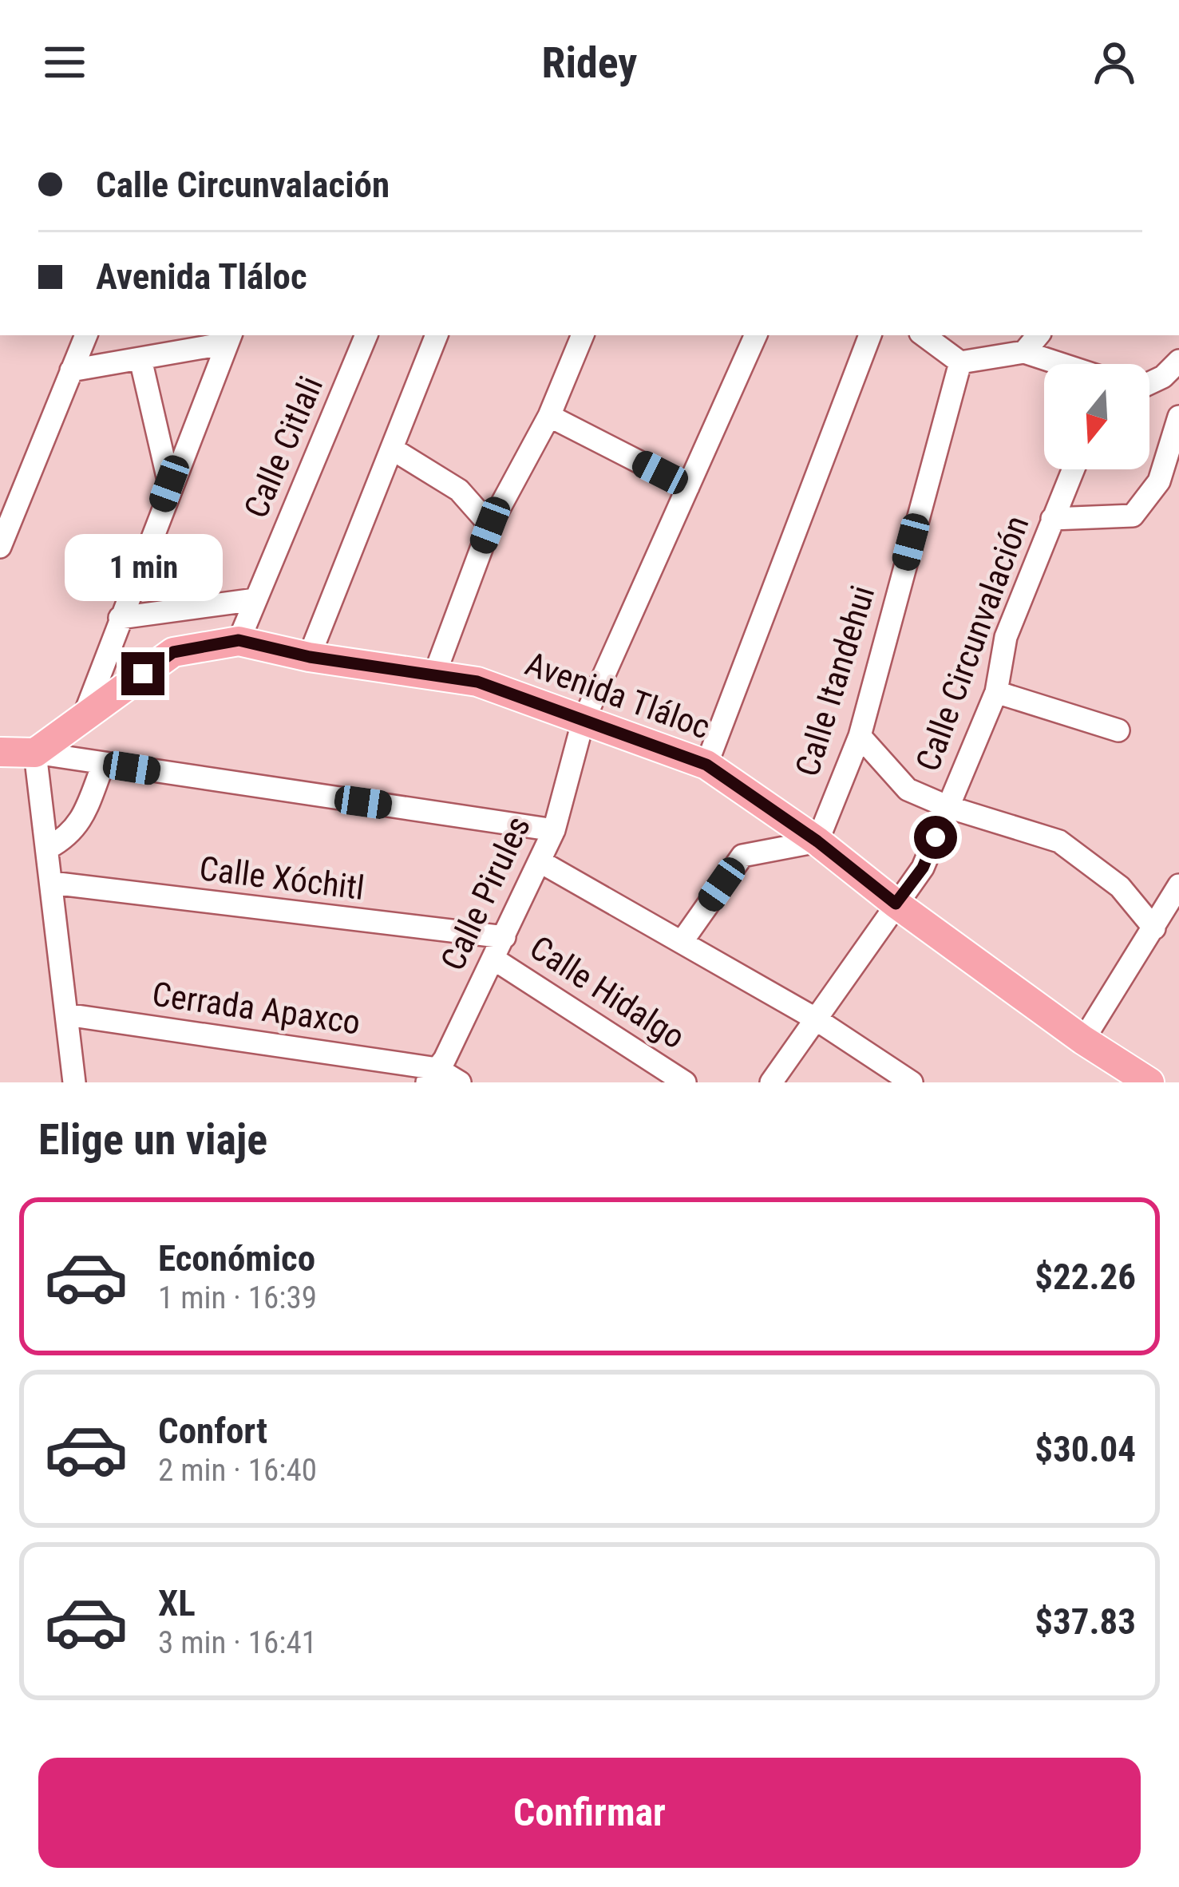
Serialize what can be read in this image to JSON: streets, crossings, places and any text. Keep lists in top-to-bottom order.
{
  "streets": {
    "main road": ["Avenida Tláloc"],
    "street": [
      "Calle Citlali",
      "Calle Circunvalación",
      "Calle Itandehui",
      "Calle Xóchitl",
      "Calle Pirules",
      "Calle Hidalgo",
      "Cerrada Apaxco"
    ]
  },
  "crossings": [
    ["Calle Citlali", "Avenida Tláloc"],
    ["Calle Circunvalación", "Avenida Tláloc"],
    ["Calle Itandehui", "Avenida Tláloc"],
    ["Avenida Tláloc", "Calle Pirules"],
    ["Calle Xóchitl", "Calle Pirules"],
    ["Calle Pirules", "Calle Hidalgo"],
    ["Calle Pirules", "Cerrada Apaxco"]
  ],
  "north": "bottom",
  "page": {
    "header": "Ridey",
    "banner": ["Calle Circunvalación", "Avenida Tláloc"],
    "bubble": "1 min",
    "heading": "Elige un viaje",
    "list": [
      {
        "name": "Económico",
        "note": "1 min · 16:39",
        "value": "$22.26"
      },
      {
        "name": "Confort",
        "note": "2 min · 16:40",
        "value": "$30.04"
      },
      {
        "name": "XL",
        "note": "3 min · 16:41",
        "value": "$37.83"
      }
    ],
    "buttons": "Confirmar"
  }
}
